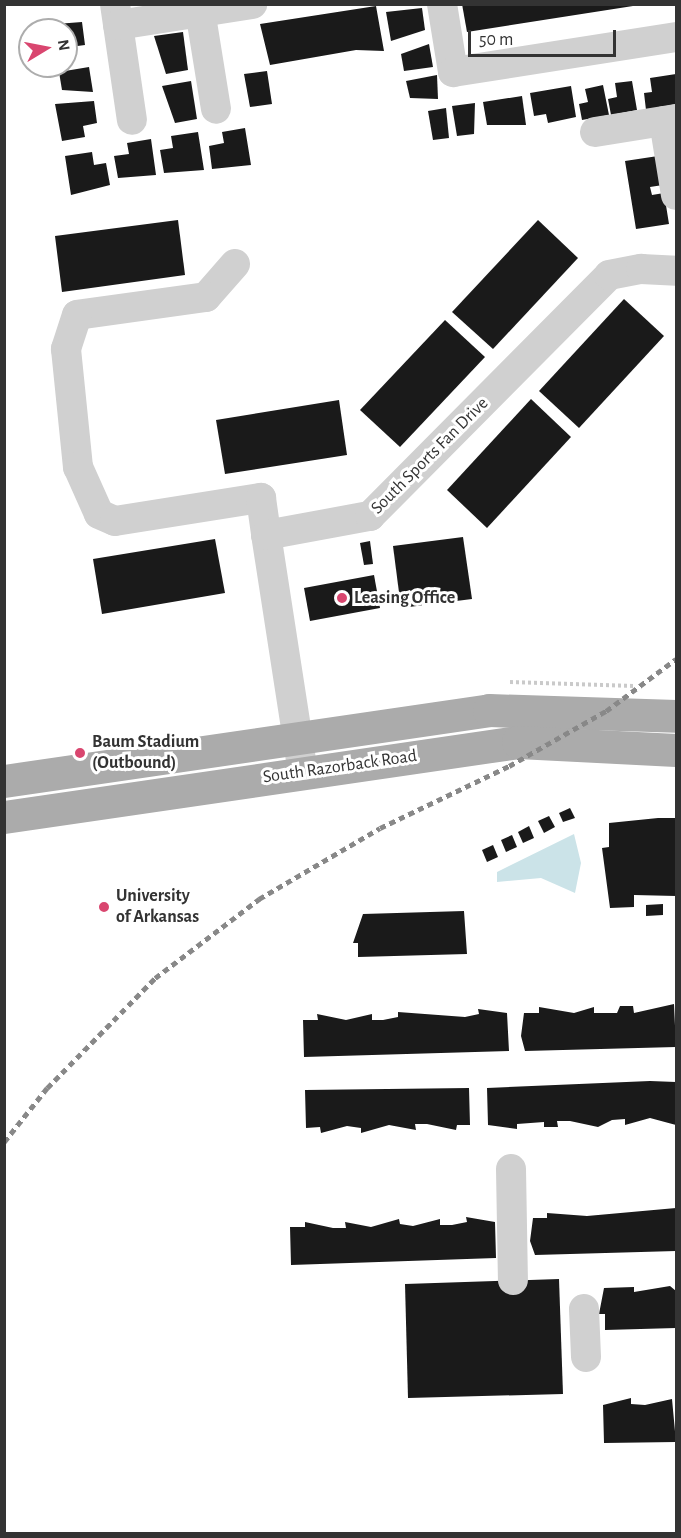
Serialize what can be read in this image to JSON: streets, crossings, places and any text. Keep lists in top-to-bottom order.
{
  "streets": {
    "main road": ["South Razorback Road"],
    "lane": ["South Sports Fan Drive"]
  },
  "places": ["Leasing Office", "Baum Stadium (Outbound)", "University of Arkansas"],
  "scale_bar": "50 m",
  "north": "right"
}
